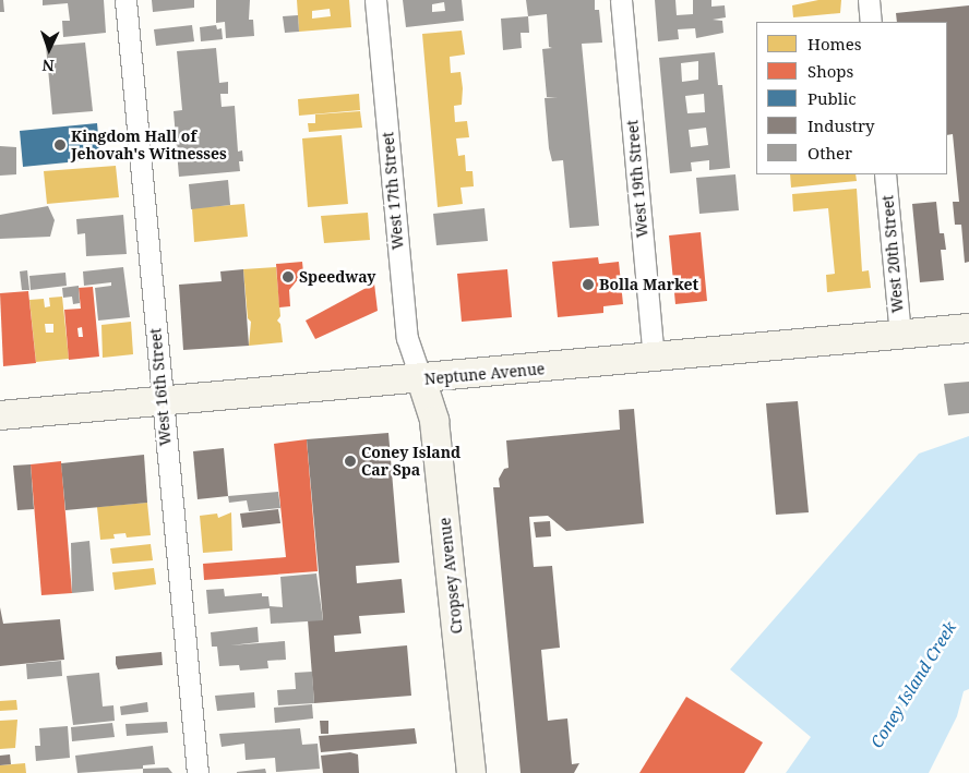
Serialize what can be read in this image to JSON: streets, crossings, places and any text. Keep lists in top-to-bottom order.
{
  "streets": {
    "main road": ["Neptune Avenue", "Cropsey Avenue"],
    "street": [
      "West 19th Street",
      "West 17th Street",
      "West 20th Street",
      "West 16th Street"
    ]
  },
  "crossings": [
    ["West 19th Street", "Neptune Avenue"],
    ["West 17th Street", "Neptune Avenue"],
    ["West 17th Street", "Cropsey Avenue"],
    ["West 20th Street", "Neptune Avenue"],
    ["Neptune Avenue", "West 16th Street"],
    ["Neptune Avenue", "Cropsey Avenue"]
  ],
  "water": ["Coney Island Creek"],
  "places": [
    "Kingdom Hall of Jehovah's Witnesses",
    "Speedway",
    "Bolla Market",
    "Coney Island Car Spa"
  ],
  "legend": [
    "Homes",
    "Shops",
    "Public",
    "Industry",
    "Other"
  ],
  "north": "bottom"
}
